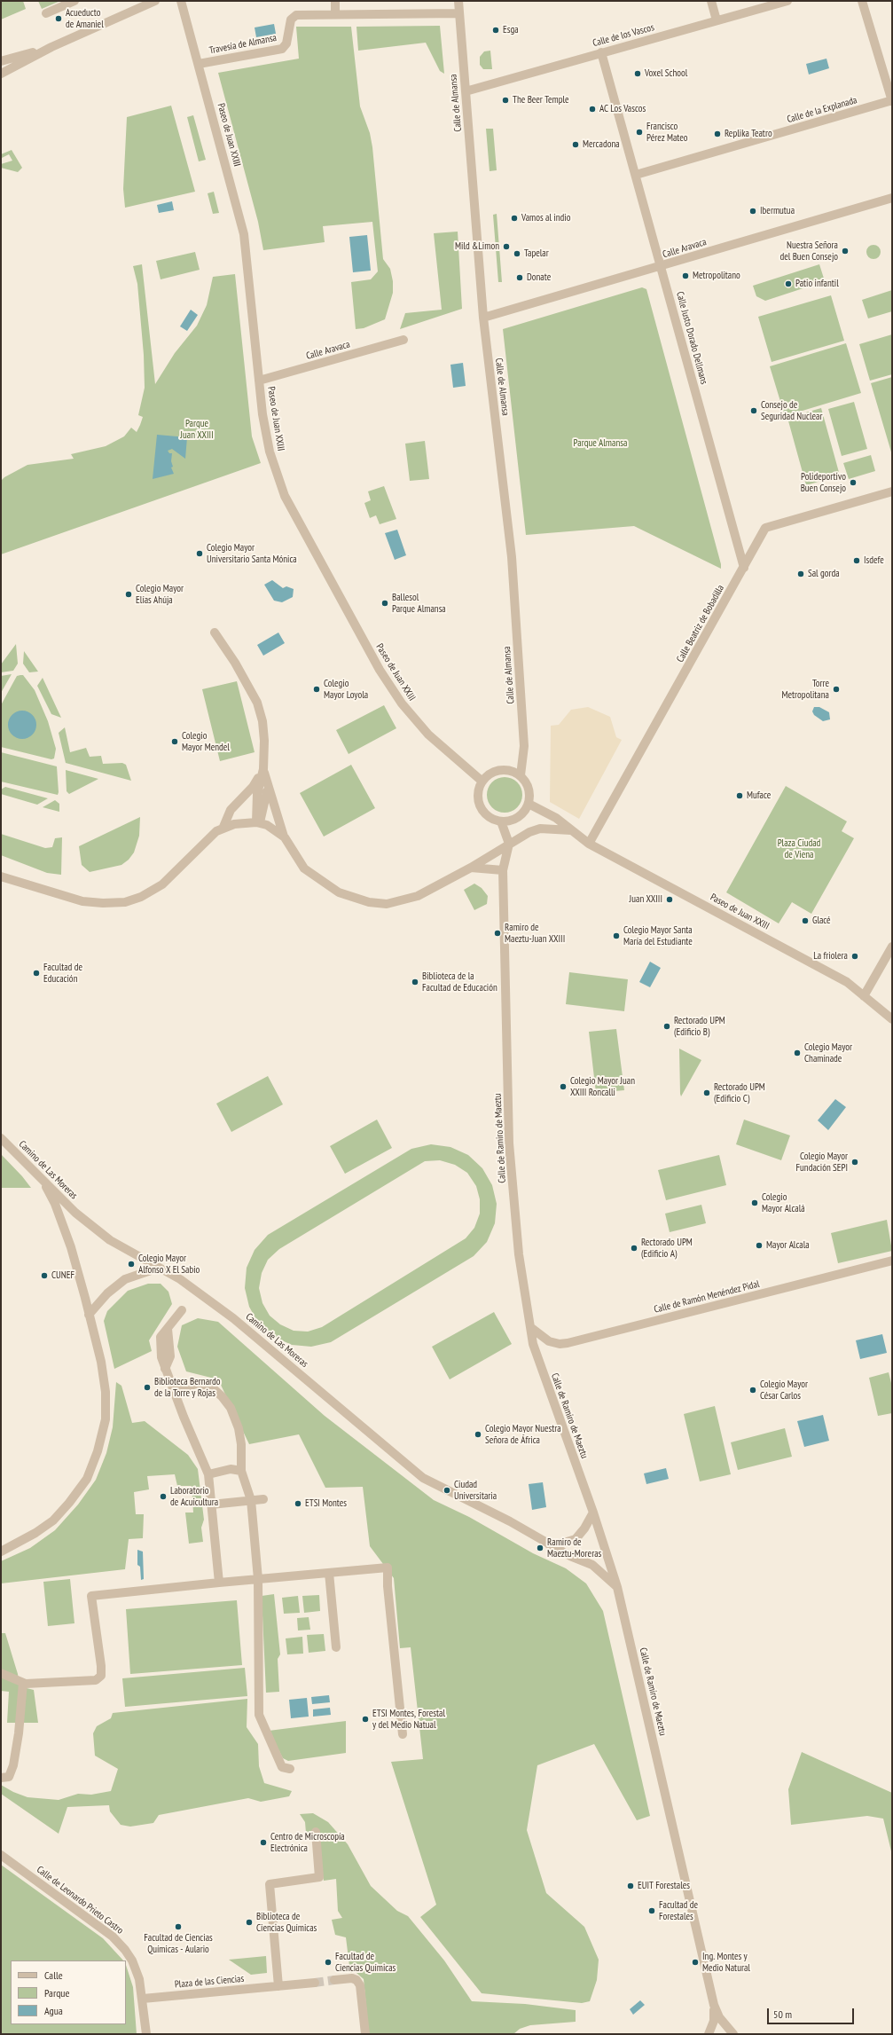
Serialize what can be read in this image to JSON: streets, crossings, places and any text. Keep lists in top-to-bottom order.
{
  "streets": {
    "street": [
      "Calle de los Vascos",
      "Travesía de Almansa",
      "Calle de Almansa",
      "Calle de la Explanada",
      "Paseo de Juan XXIII",
      "Calle Aravaca",
      "Calle Justo Dorado Dellmans",
      "Calle Beatriz de Bobadilla",
      "Calle de Ramiro de Maeztu",
      "Camino de Las Moreras",
      "Calle de Ramón Menéndez Pidal",
      "Calle de Leonardo Prieto Castro",
      "Plaza de las Ciencias"
    ]
  },
  "crossings": [
    ["Calle de los Vascos", "Calle de Almansa"],
    ["Calle de los Vascos", "Calle Justo Dorado Dellmans"],
    ["Travesía de Almansa", "Calle de Almansa"],
    ["Travesía de Almansa", "Paseo de Juan XXIII"],
    ["Calle de Almansa", "Paseo de Juan XXIII"],
    ["Calle de Almansa", "Calle Aravaca"],
    ["Calle de la Explanada", "Calle Justo Dorado Dellmans"],
    ["Paseo de Juan XXIII", "Calle Aravaca"],
    ["Paseo de Juan XXIII", "Calle Beatriz de Bobadilla"],
    ["Calle Aravaca", "Calle Justo Dorado Dellmans"],
    ["Calle Justo Dorado Dellmans", "Calle Beatriz de Bobadilla"],
    ["Calle de Ramiro de Maeztu", "Camino de Las Moreras"],
    ["Calle de Ramiro de Maeztu", "Calle de Ramón Menéndez Pidal"],
    ["Calle de Leonardo Prieto Castro", "Plaza de las Ciencias"]
  ],
  "parks": ["Parque Juan XXIII", "Parque Almansa", "Plaza Ciudad de Viena"],
  "places": [
    "Acueducto de Amaniel",
    "Esga",
    "Voxel School",
    "The Beer Temple",
    "AC Los Vascos",
    "Francisco Pérez Mateo",
    "Replika Teatro",
    "Mercadona",
    "Ibermutua",
    "Vamos al indio",
    "Mild &Limon",
    "Nuestra Señora del Buen Consejo",
    "Tapelar",
    "Metropolitano",
    "Donate",
    "Patio infantil",
    "Consejo de Seguridad Nuclear",
    "Polideportivo Buen Consejo",
    "Colegio Mayor Universitario Santa Mónica",
    "Isdefe",
    "Sal gorda",
    "Colegio Mayor Elías Ahúja",
    "Ballesol Parque Almansa",
    "Colegio Mayor Loyola",
    "Torre Metropolitana",
    "Colegio Mayor Mendel",
    "Muface",
    "Juan XXIII",
    "Glacé",
    "Ramiro de Maeztu-Juan XXIII",
    "Colegio Mayor Santa María del Estudiante",
    "La friolera",
    "Facultad de Educación",
    "Biblioteca de la Facultad de Educación",
    "Rectorado UPM (Edificio B)",
    "Colegio Mayor Chaminade",
    "Colegio Mayor Juan XXIII Roncalli",
    "Rectorado UPM (Edificio C)",
    "Colegio Mayor Fundación SEPI",
    "Colegio Mayor Alcalá",
    "Mayor Alcala",
    "Rectorado UPM (Edificio A)",
    "Colegio Mayor Alfonso X El Sabio",
    "CUNEF",
    "Biblioteca Bernardo de la Torre y Rojas",
    "Colegio Mayor César Carlos",
    "Colegio Mayor Nuestra Señora de África",
    "Ciudad Universitaria",
    "Laboratorio de Acuicultura",
    "ETSI Montes",
    "Ramiro de Maeztu-Moreras",
    "ETSI Montes, Forestal y del Medio Natual",
    "Centro de Microscopía Electrónica",
    "EUIT Forestales",
    "Facultad de Forestales",
    "Biblioteca de Ciencias Químicas",
    "Facultad de Ciencias Químicas - Aulario",
    "Facultad de Ciencias Químicas",
    "Ing. Montes y Medio Natural"
  ],
  "legend": ["Calle", "Parque", "Agua"],
  "scale_bar": "50 m"
}
